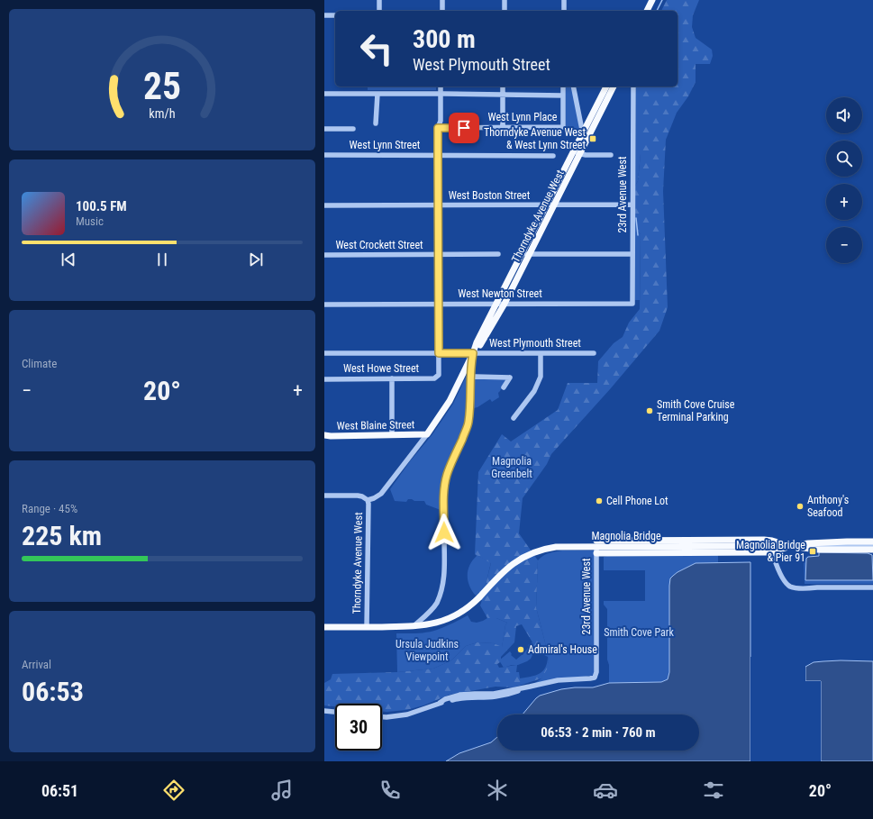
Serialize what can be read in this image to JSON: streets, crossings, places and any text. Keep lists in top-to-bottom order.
{
  "streets": {
    "main road": ["Thorndyke Avenue West", "West Blaine Street", "Magnolia Bridge"],
    "street": [
      "West Lynn Place",
      "West Lynn Street",
      "23rd Avenue West",
      "West Boston Street",
      "West Crockett Street",
      "West Newton Street",
      "West Plymouth Street",
      "West Howe Street"
    ]
  },
  "crossings": [
    ["23rd Avenue West", "West Boston Street"],
    ["23rd Avenue West", "West Newton Street"],
    ["West Boston Street", "Thorndyke Avenue West"],
    ["Thorndyke Avenue West", "West Newton Street"],
    ["Thorndyke Avenue West", "West Plymouth Street"],
    ["Thorndyke Avenue West", "West Blaine Street"],
    ["Thorndyke Avenue West", "Magnolia Bridge"],
    ["West Plymouth Street", "West Howe Street"]
  ],
  "parks": ["Magnolia Greenbelt", "Smith Cove Park", "Ursula Judkins Viewpoint"],
  "places": {
    "transit": ["Thorndyke Avenue West & West Lynn Street", "Magnolia Bridge & Pier 91"],
    "other": [
      "Smith Cove Cruise Terminal Parking",
      "Cell Phone Lot",
      "Anthony's Seafood",
      "Admiral's House"
    ]
  },
  "page": {
    "turn": ["300 m", "West Plymouth Street"],
    "map_buttons": ["+", "−"],
    "song": ["100.5 FM", "Music"],
    "tile": [
      "Climate",
      ["Range · 45%", "225 km"],
      ["Arrival", "06:53"]
    ],
    "heat": ["−", "20°", "+"],
    "limit": "30",
    "trip": "06:53 · 2 min · 760 m",
    "tabs": ["06:51", "20°"],
    "gauge": ["25", "km/h"]
  }
}
